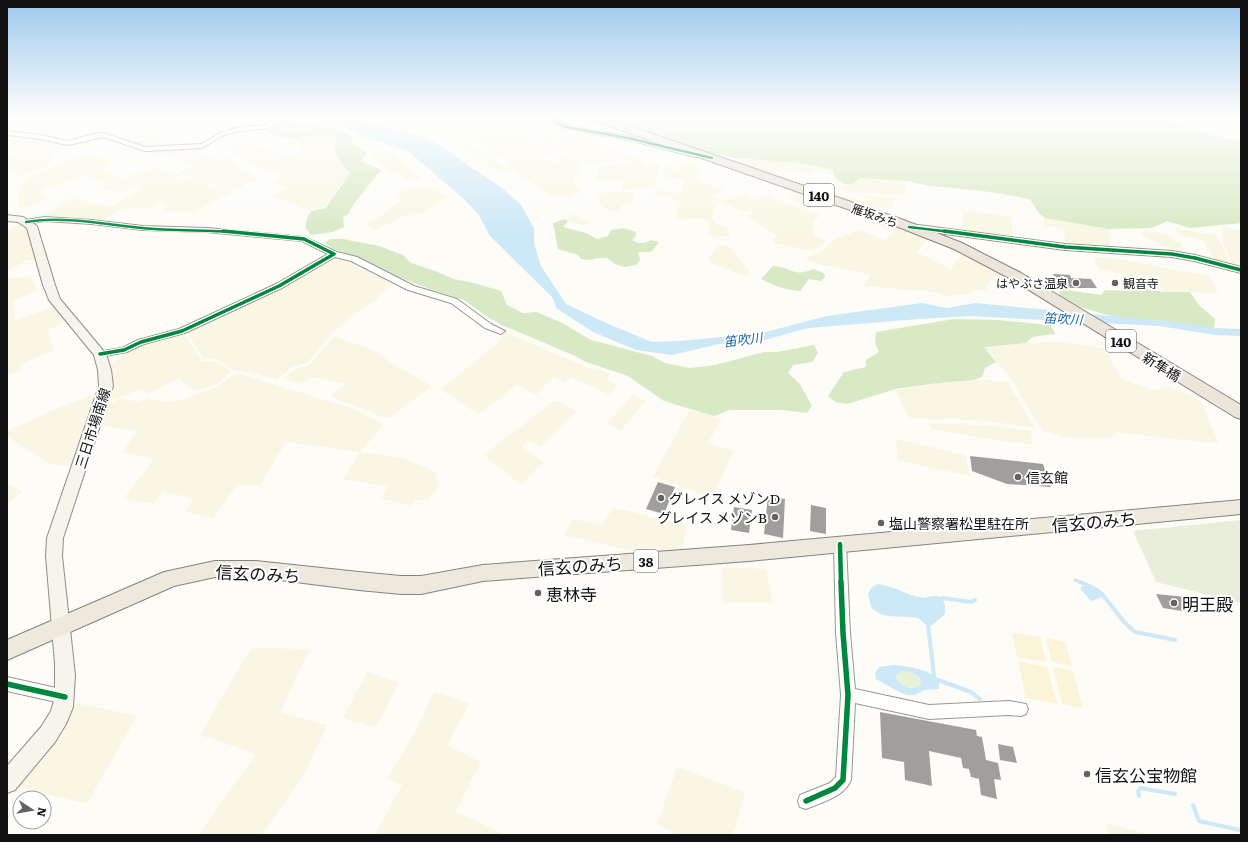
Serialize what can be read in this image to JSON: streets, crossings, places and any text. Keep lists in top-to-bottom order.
{
  "streets": {
    "highway": ["140", "雁坂みち", "新隼橋"],
    "main road": ["三日市場南線", "信玄のみち", "38"]
  },
  "crossings": [
    ["雁坂みち", "新隼橋"],
    ["三日市場南線", "信玄のみち"]
  ],
  "water": ["笛吹川"],
  "places": [
    "はやぶさ温泉",
    "観音寺",
    "信玄館",
    "グレイス メゾンD",
    "グレイス メゾンB",
    "塩山警察署松里駐在所",
    "恵林寺",
    "明王殿",
    "信玄公宝物館"
  ],
  "north": "right"
}
